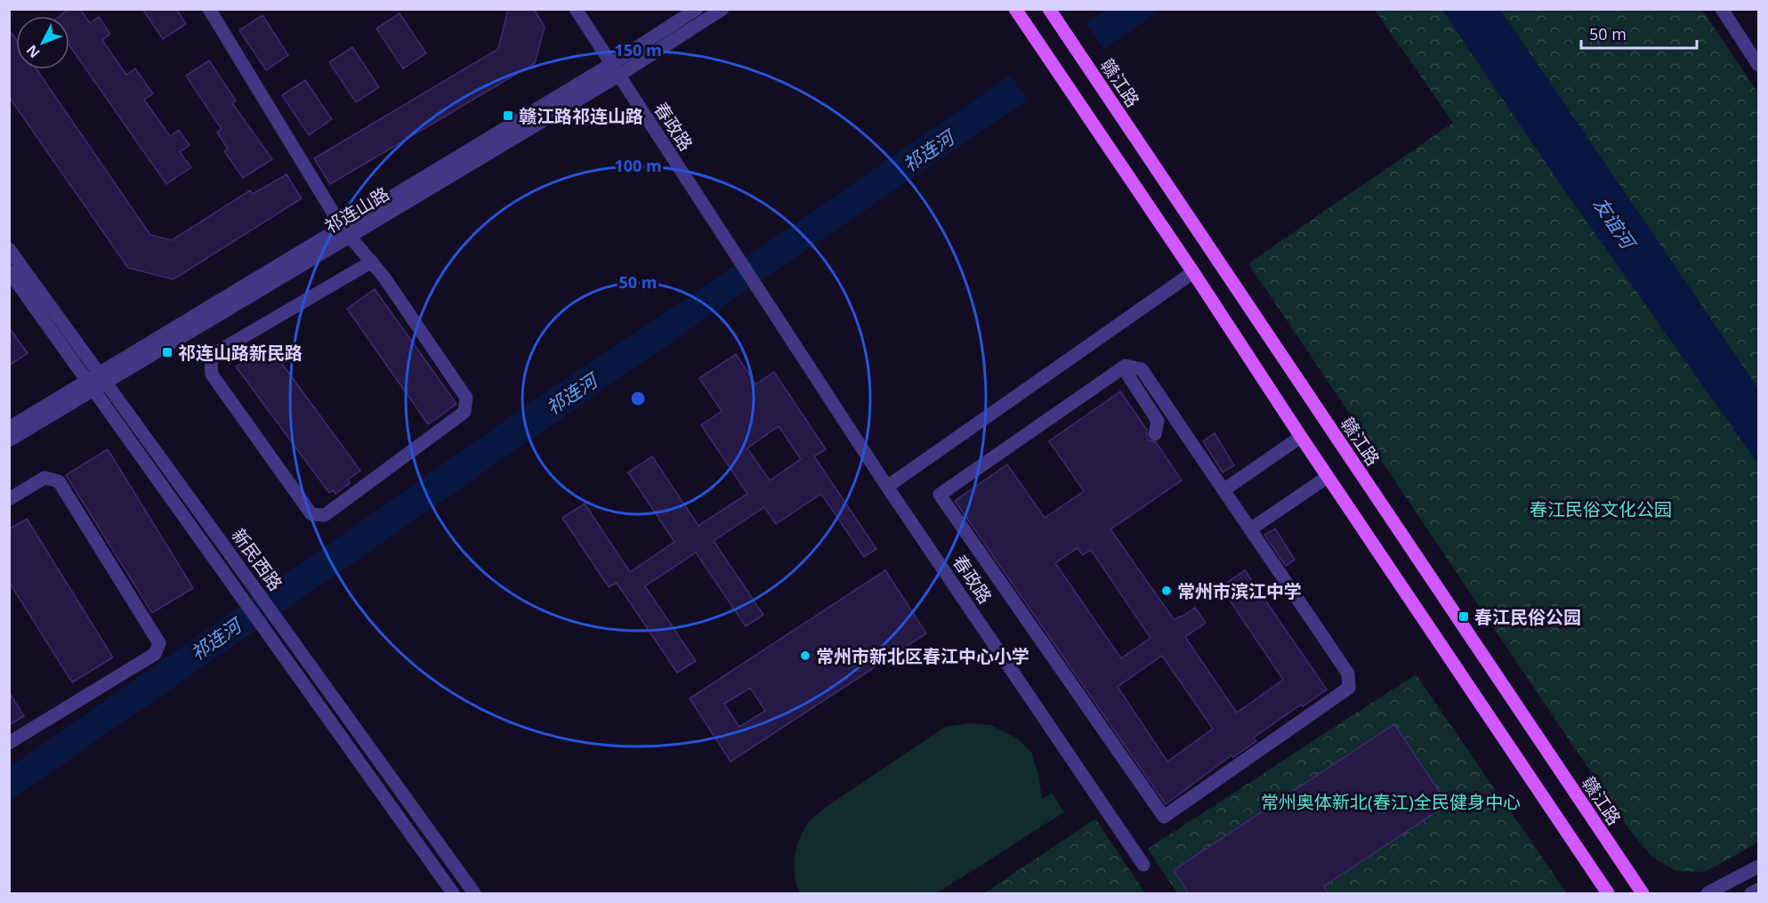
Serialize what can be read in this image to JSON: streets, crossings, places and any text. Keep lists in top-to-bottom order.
{
  "streets": {
    "main road": ["赣江路"],
    "street": ["春政路", "祁连山路", "新民西路"]
  },
  "crossings": [
    ["春政路", "祁连山路"],
    ["祁连山路", "新民西路"]
  ],
  "water": ["祁连河", "友谊河"],
  "parks": ["春江民俗文化公园", "常州奥体新北(春江)全民健身中心"],
  "places": {
    "transit": ["赣江路祁连山路", "祁连山路新民路", "春江民俗公园"],
    "other": ["常州市滨江中学", "常州市新北区春江中心小学"]
  },
  "scale_bar": "50 m",
  "north": "bottom left",
  "rings": ["150 m", "100 m", "50 m"]
}
